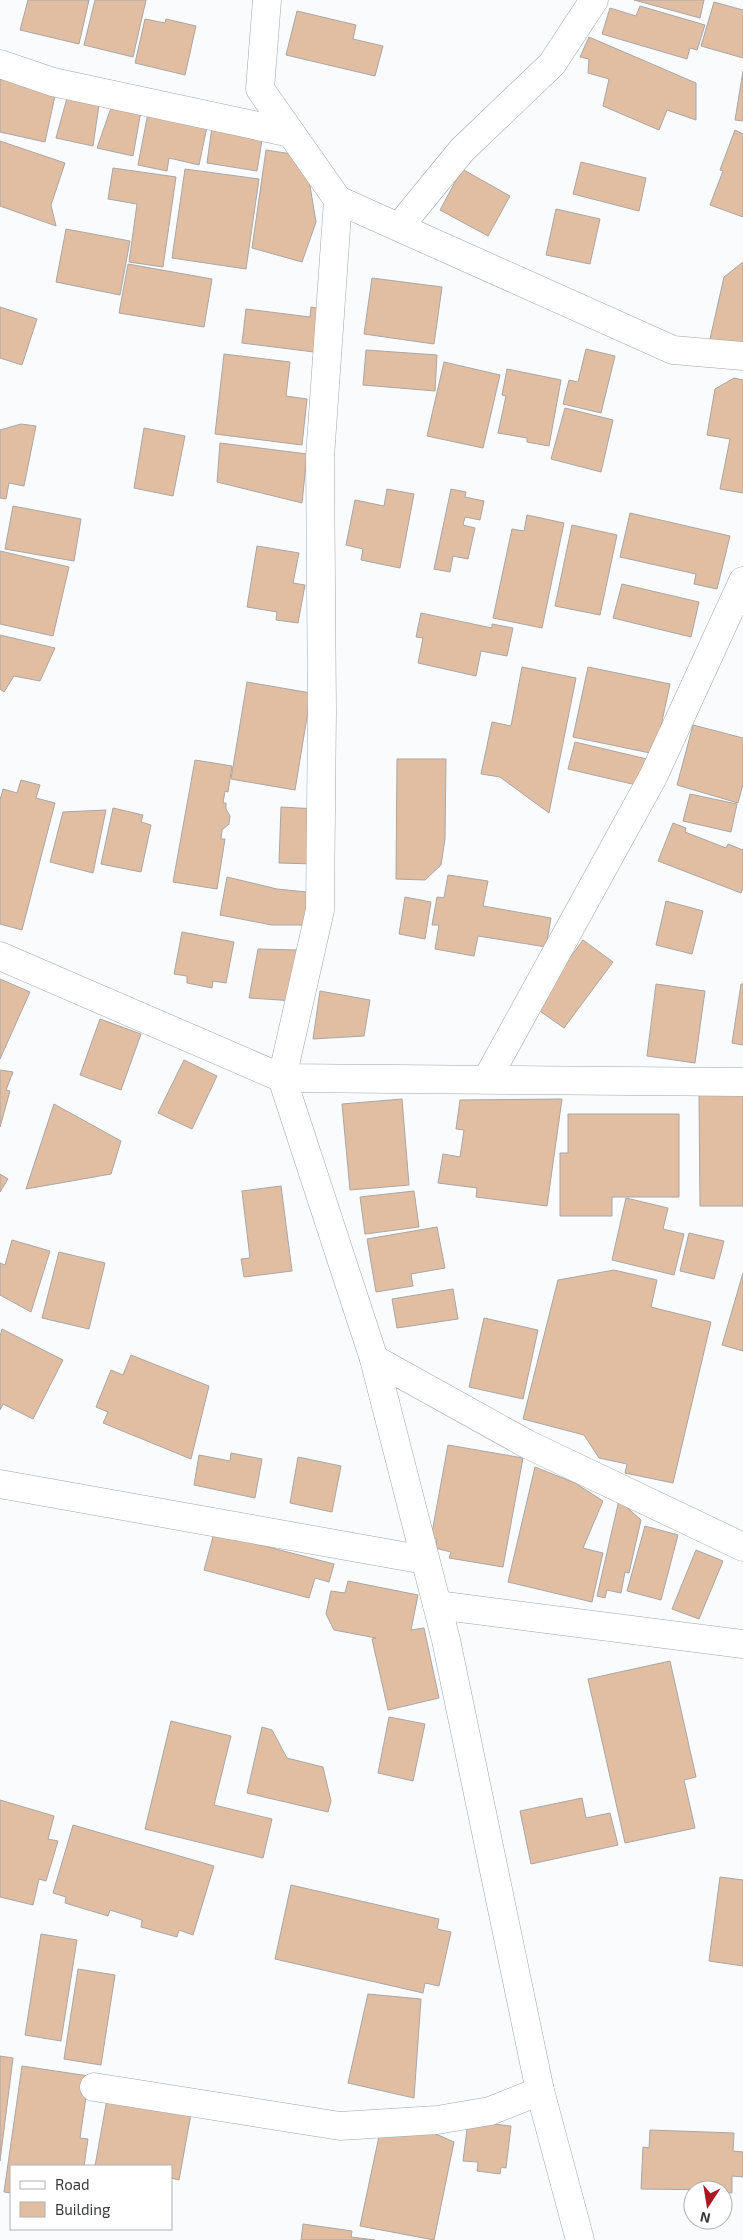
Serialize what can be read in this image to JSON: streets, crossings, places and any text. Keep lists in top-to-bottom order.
{
  "legend": ["Road", "Building"],
  "north": "bottom"
}
